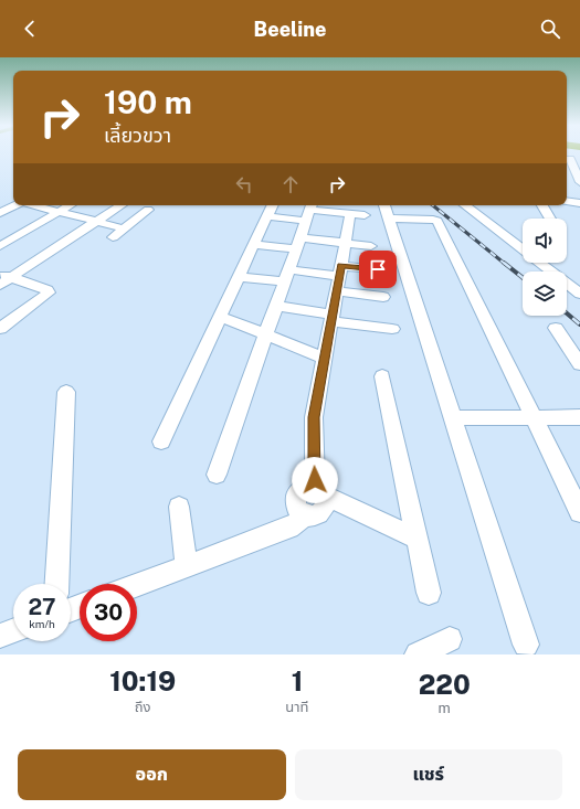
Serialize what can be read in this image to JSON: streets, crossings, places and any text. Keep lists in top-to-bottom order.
{
  "page": {
    "header": "Beeline",
    "turn": ["190 m", "เลี้ยวขวา"],
    "speed": "27 km/h",
    "limit": "30",
    "eta": [
      "10:19",
      "ถึง",
      "1",
      "นาที",
      "220",
      "m"
    ],
    "buttons": ["ออก", "แชร์"]
  }
}
